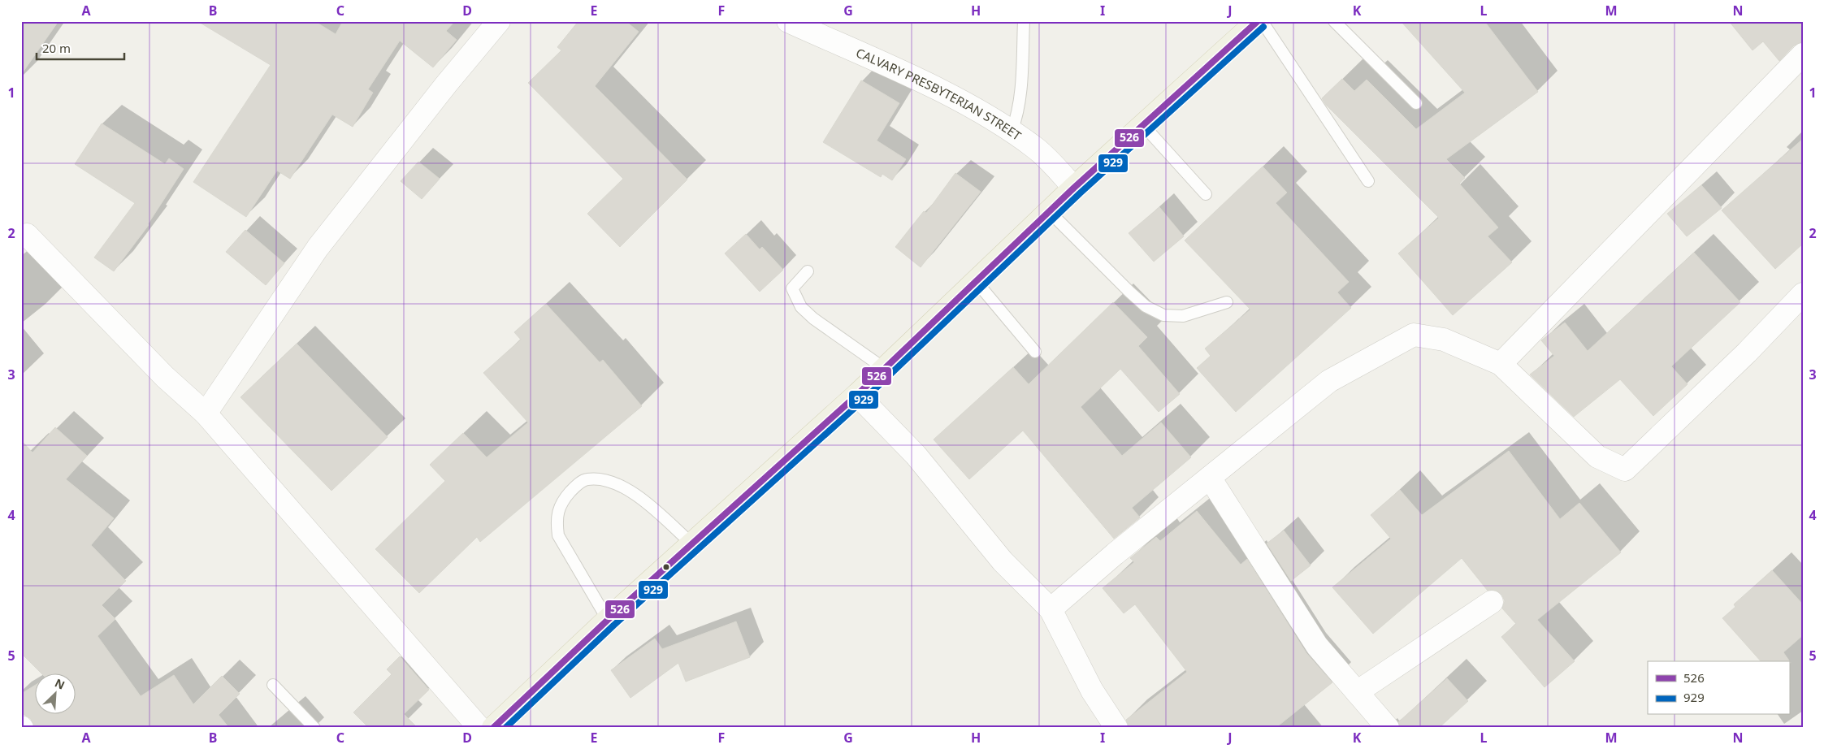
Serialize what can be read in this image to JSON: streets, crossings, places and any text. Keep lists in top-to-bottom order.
{
  "streets": {
    "street": ["CALVARY PRESBYTERIAN STREET"]
  },
  "lines": ["transit line 526", "transit line 929"],
  "legend": ["526", "929"],
  "scale_bar": "20 m",
  "north": "top right",
  "grid": {
    "columns": [
      "A",
      "B",
      "C",
      "D",
      "E",
      "F",
      "G",
      "H",
      "I",
      "J",
      "K",
      "L",
      "M",
      "N"
    ],
    "rows": [
      "1",
      "2",
      "3",
      "4",
      "5"
    ]
  }
}
